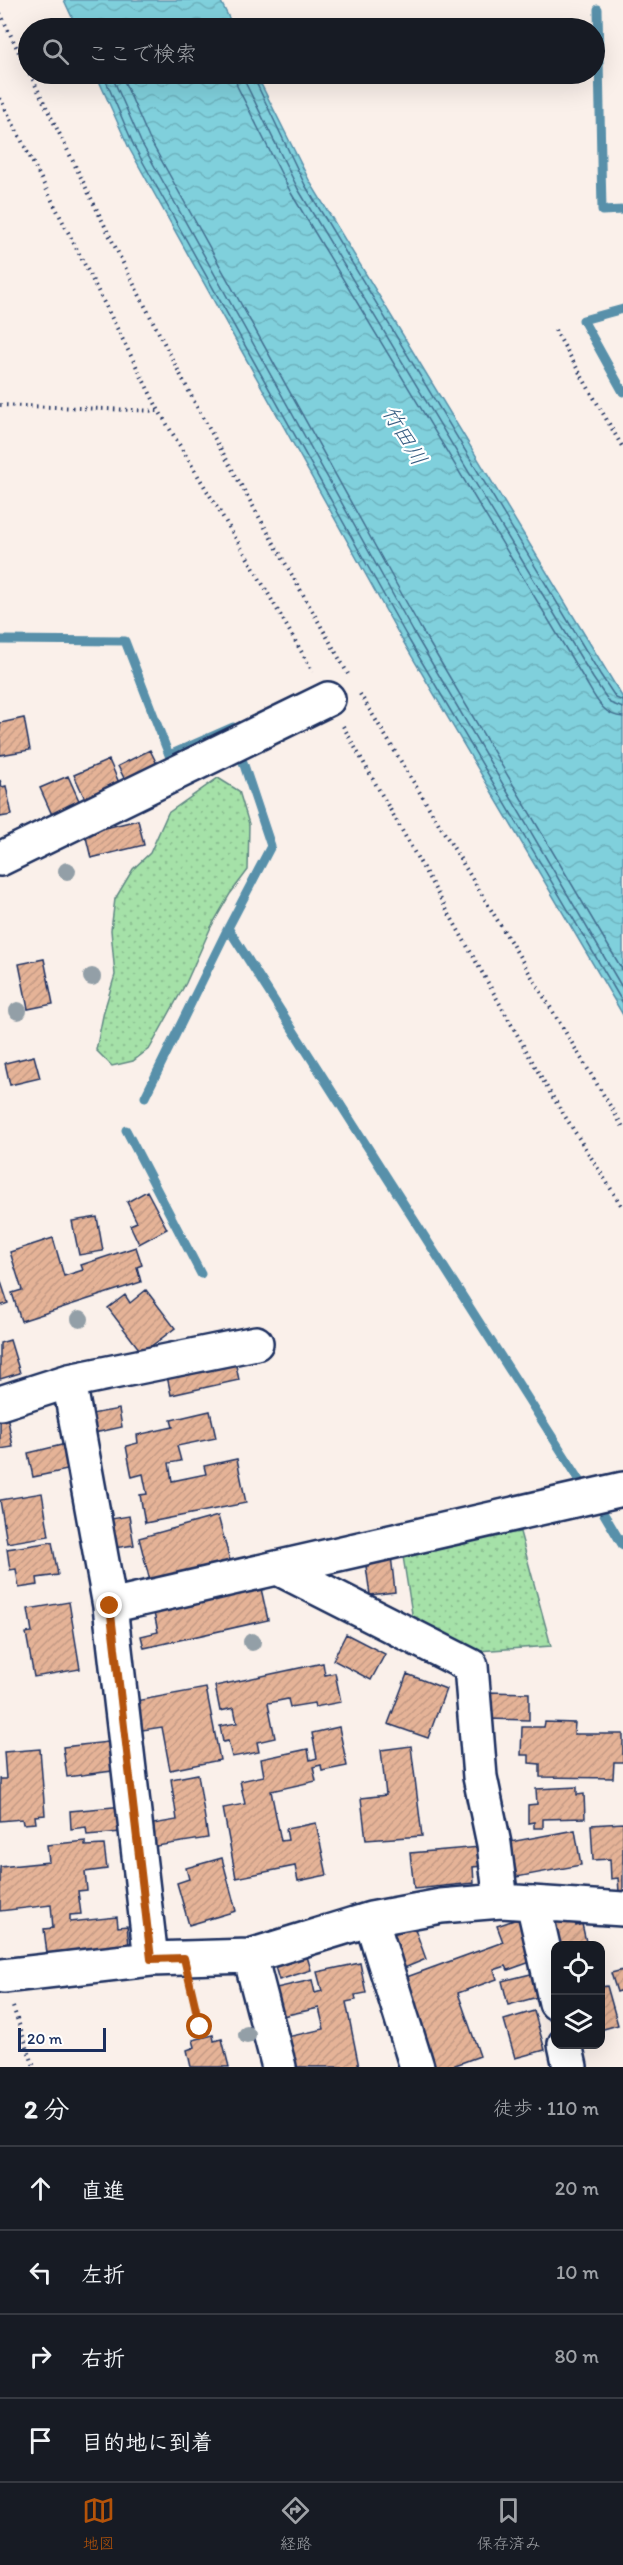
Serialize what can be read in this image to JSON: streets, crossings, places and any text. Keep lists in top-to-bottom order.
{
  "water": ["竹田川"],
  "scale_bar": "20 m",
  "page": {
    "search": "ここで検索",
    "scale": "20 m",
    "heading": ["2 分", "徒歩 · 110 m"],
    "list": [
      ["直進", "20 m"],
      ["左折", "10 m"],
      ["右折", "80 m"],
      "目的地に到着"
    ],
    "nav": ["地図", "経路", "保存済み"]
  }
}
